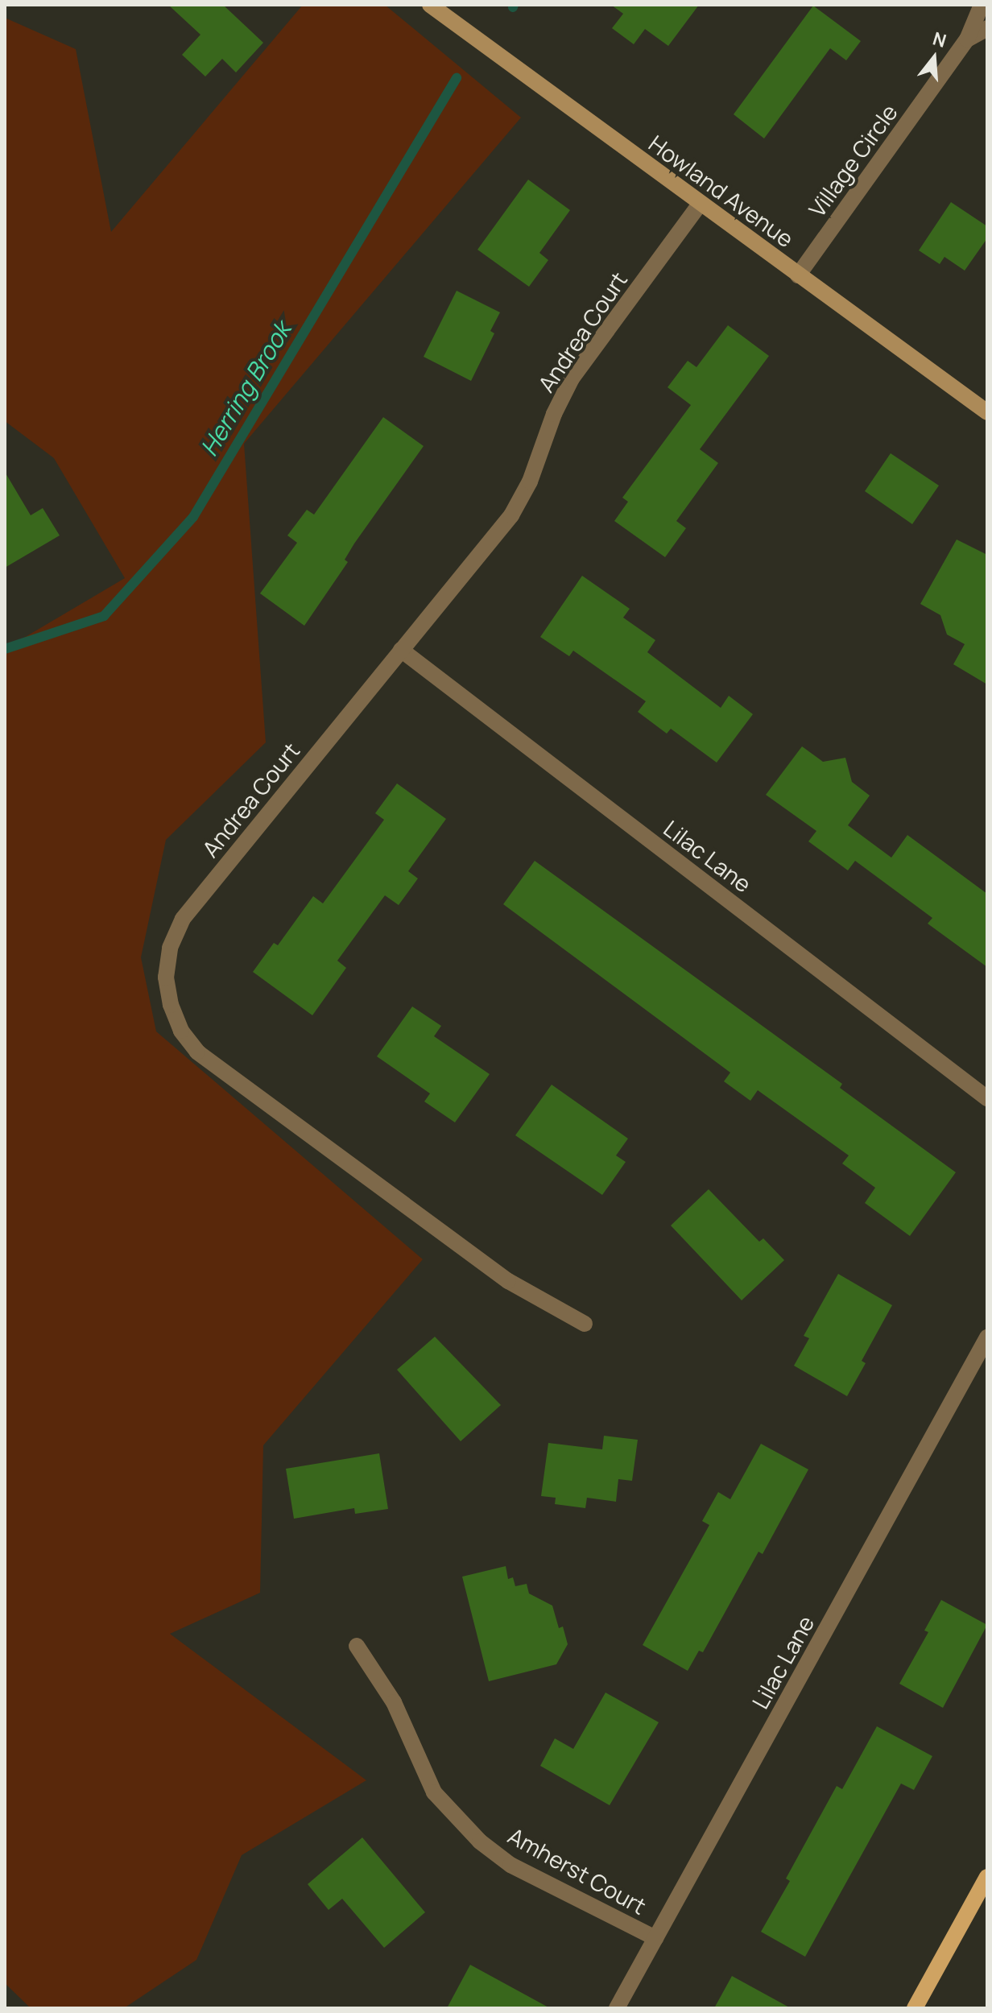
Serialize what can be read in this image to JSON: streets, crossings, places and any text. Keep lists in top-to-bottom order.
{
  "streets": {
    "street": [
      "Village Circle",
      "Howland Avenue",
      "Andrea Court",
      "Lilac Lane",
      "Amherst Court"
    ]
  },
  "crossings": [
    ["Village Circle", "Howland Avenue"],
    ["Howland Avenue", "Andrea Court"],
    ["Andrea Court", "Lilac Lane"],
    ["Lilac Lane", "Amherst Court"]
  ],
  "water": ["Herring Brook"],
  "north": "top"
}
